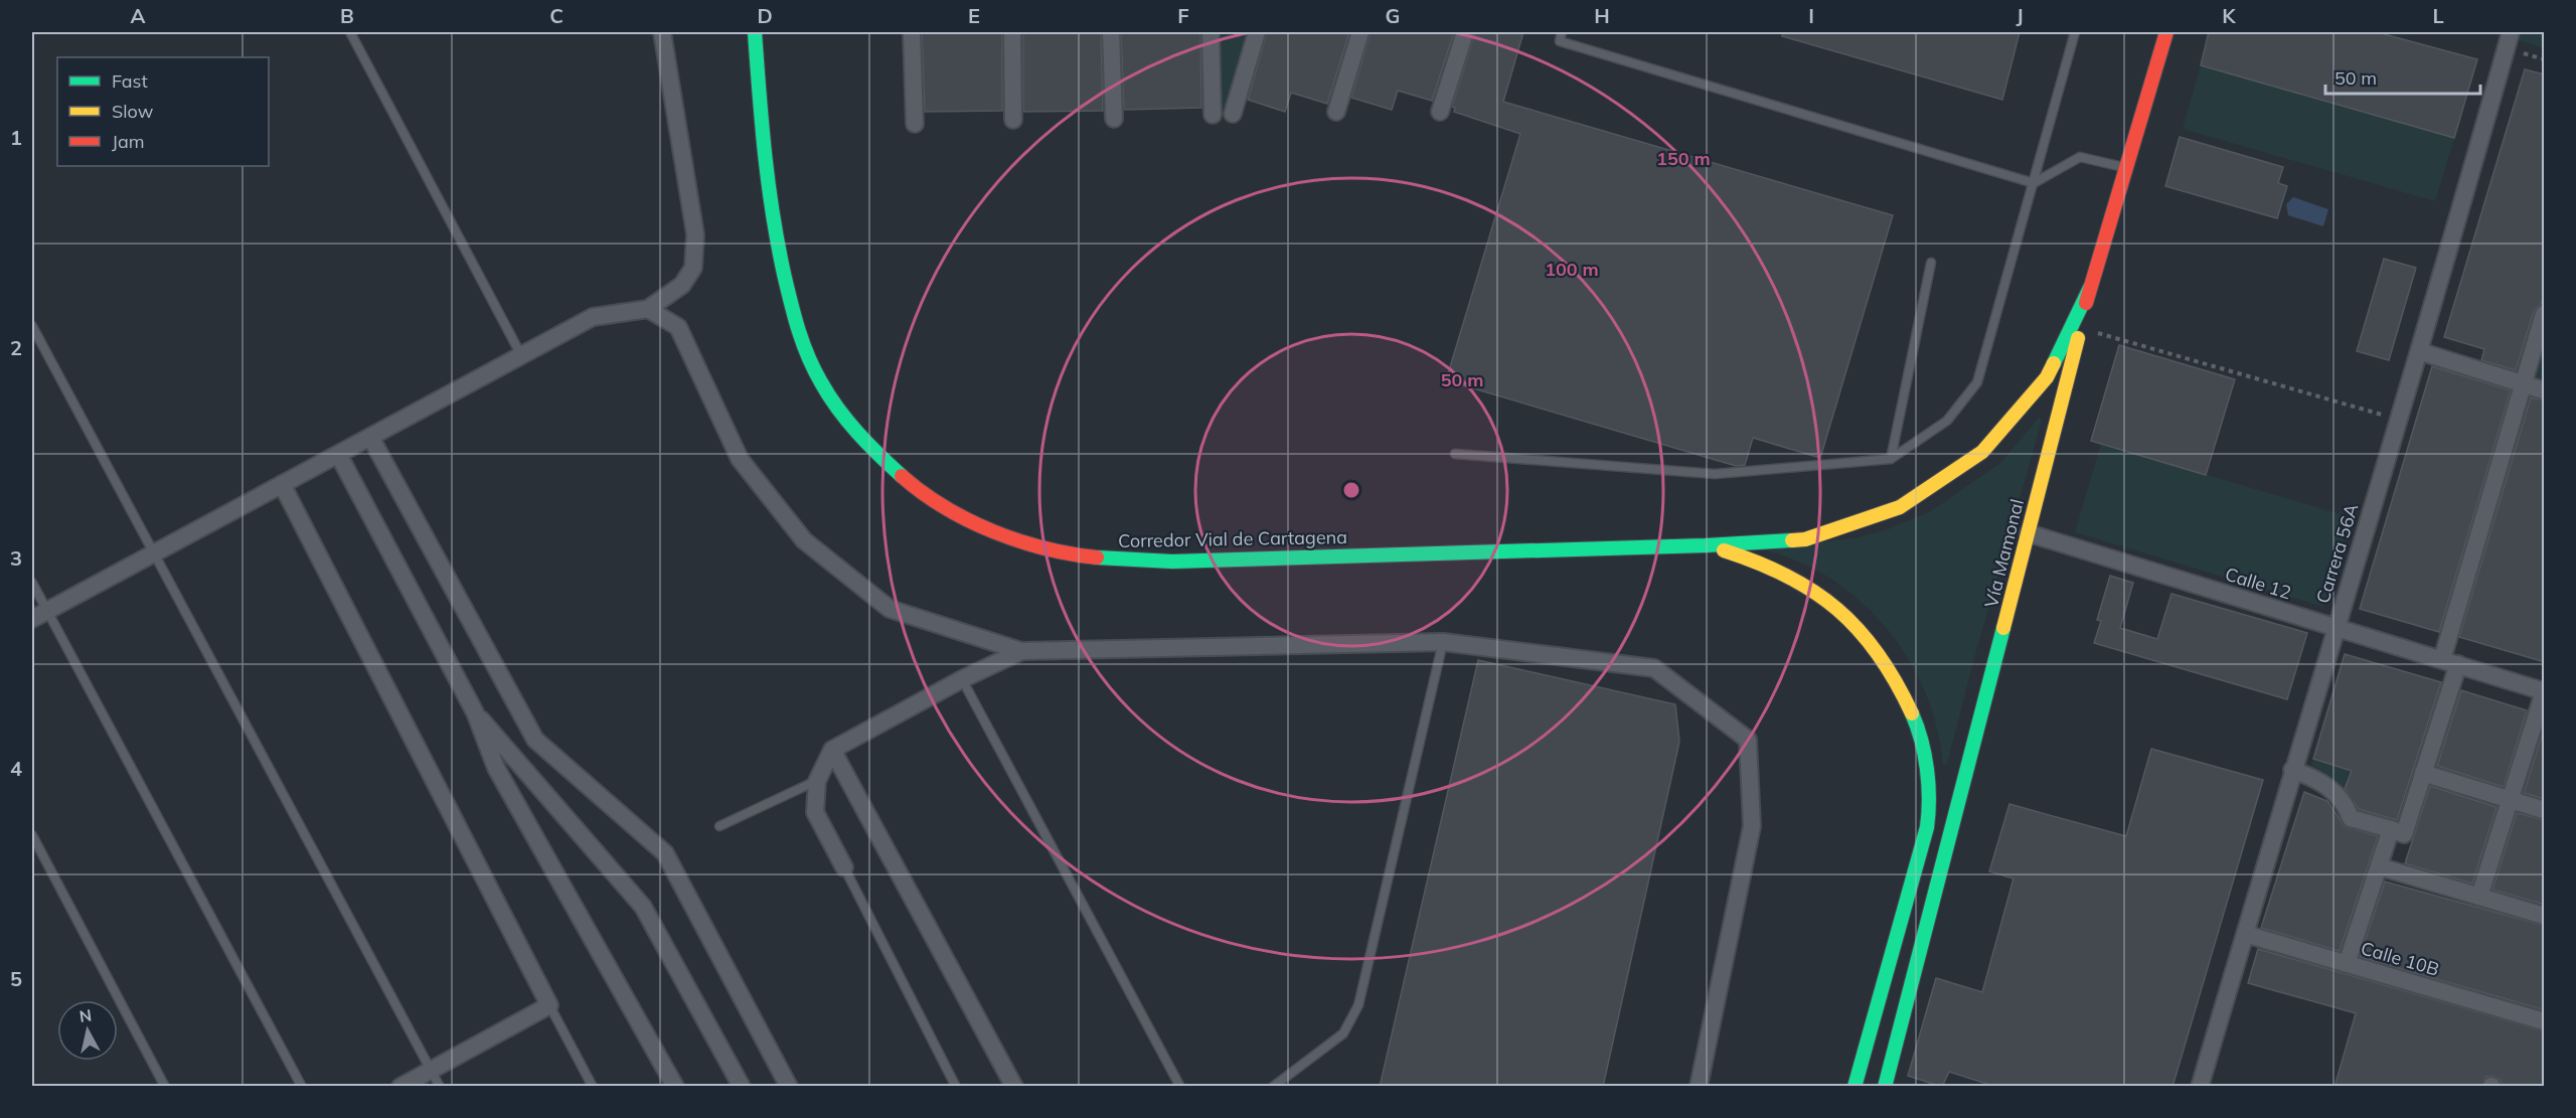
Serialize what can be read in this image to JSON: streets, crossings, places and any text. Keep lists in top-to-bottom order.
{
  "streets": {
    "main road": ["Corredor Vial de Cartagena", "Vía Mamonal"],
    "street": ["Carrera 56A", "Calle 12", "Calle 10B"]
  },
  "crossings": [
    ["Corredor Vial de Cartagena", "Vía Mamonal"],
    ["Vía Mamonal", "Calle 12"],
    ["Carrera 56A", "Calle 12"],
    ["Carrera 56A", "Calle 10B"]
  ],
  "legend": ["Fast", "Slow", "Jam"],
  "scale_bar": "50 m",
  "north": "top",
  "grid": {
    "columns": [
      "A",
      "B",
      "C",
      "D",
      "E",
      "F",
      "G",
      "H",
      "I",
      "J",
      "K",
      "L"
    ],
    "rows": [
      "1",
      "2",
      "3",
      "4",
      "5"
    ]
  },
  "rings": ["150 m", "100 m", "50 m"]
}
